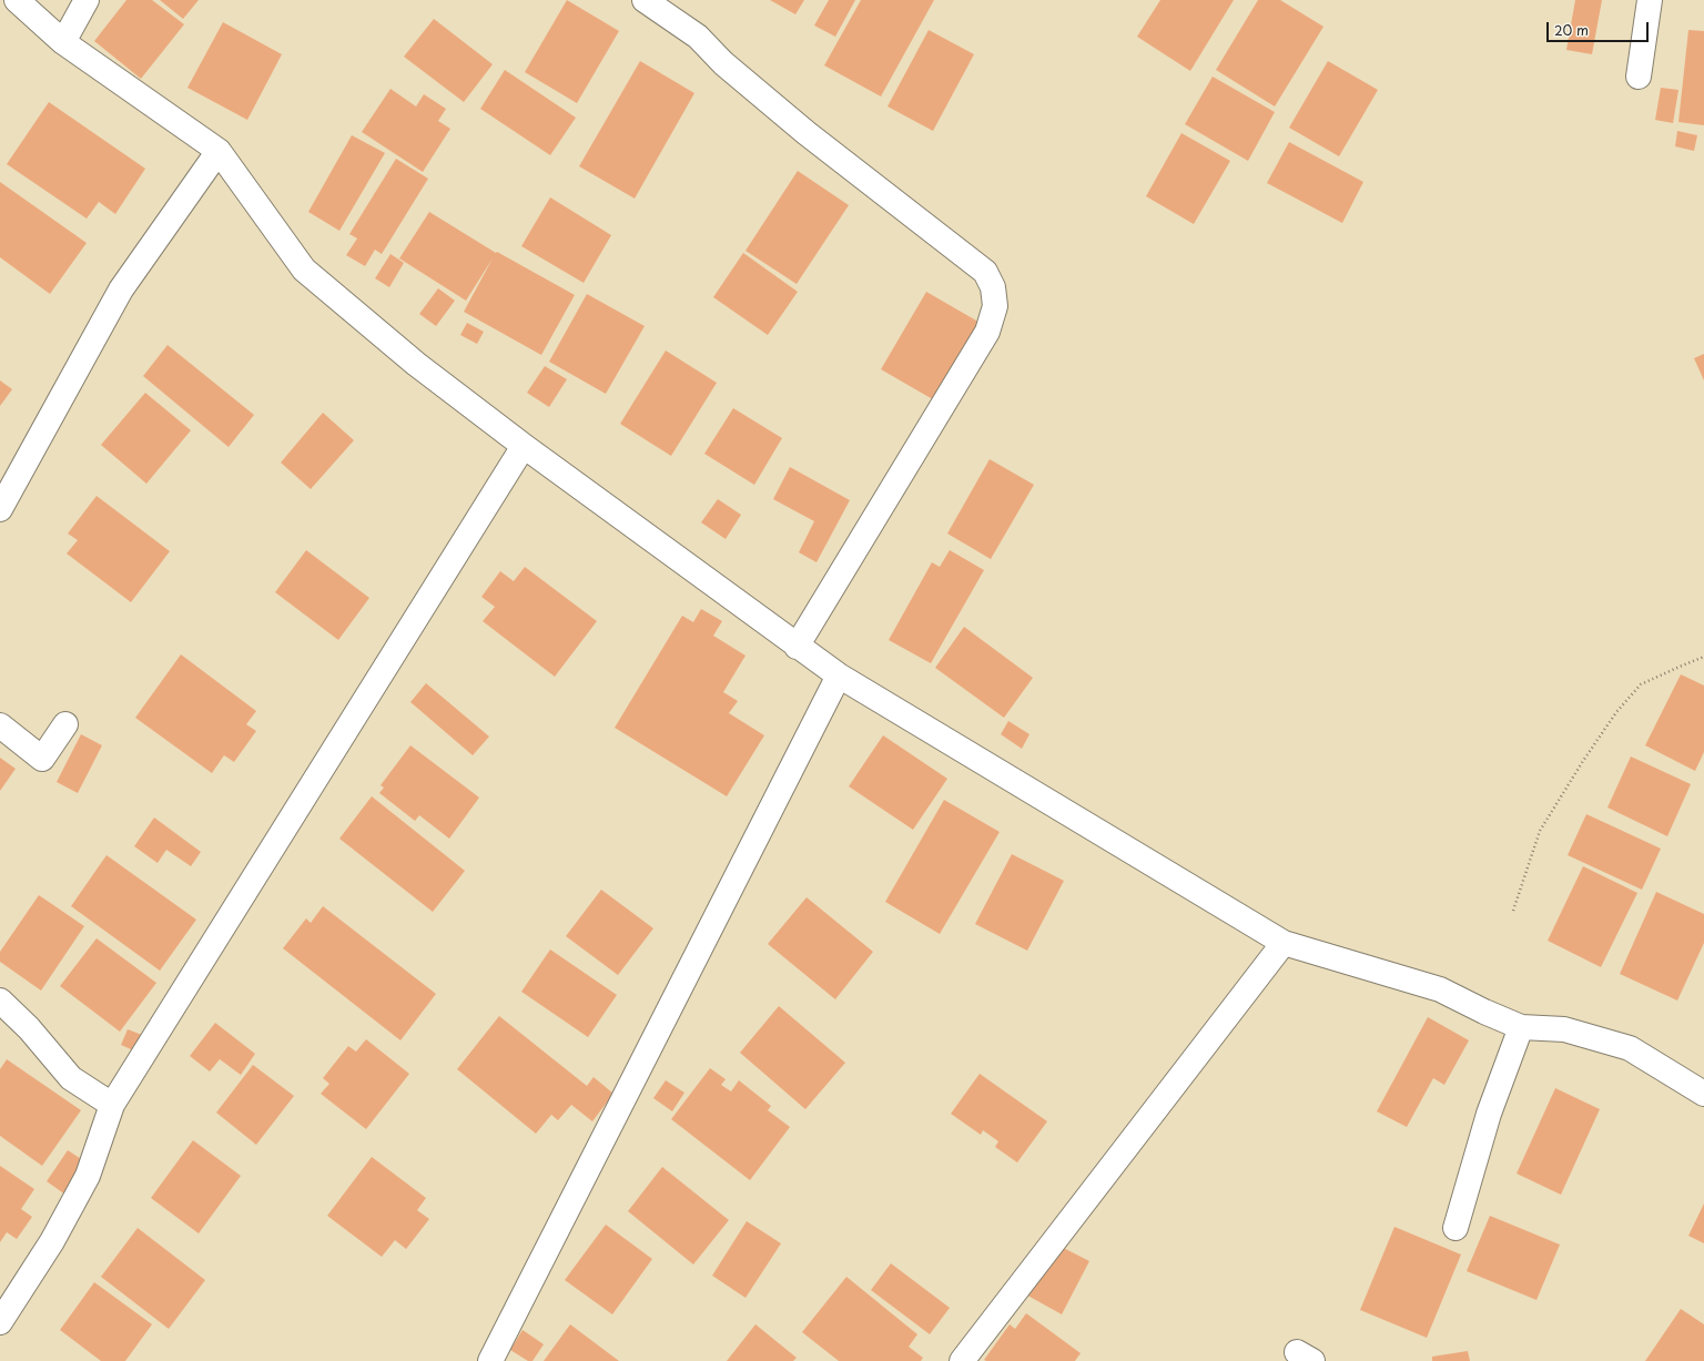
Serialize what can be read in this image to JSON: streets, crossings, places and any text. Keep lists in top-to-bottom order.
{
  "scale_bar": "20 m"
}
